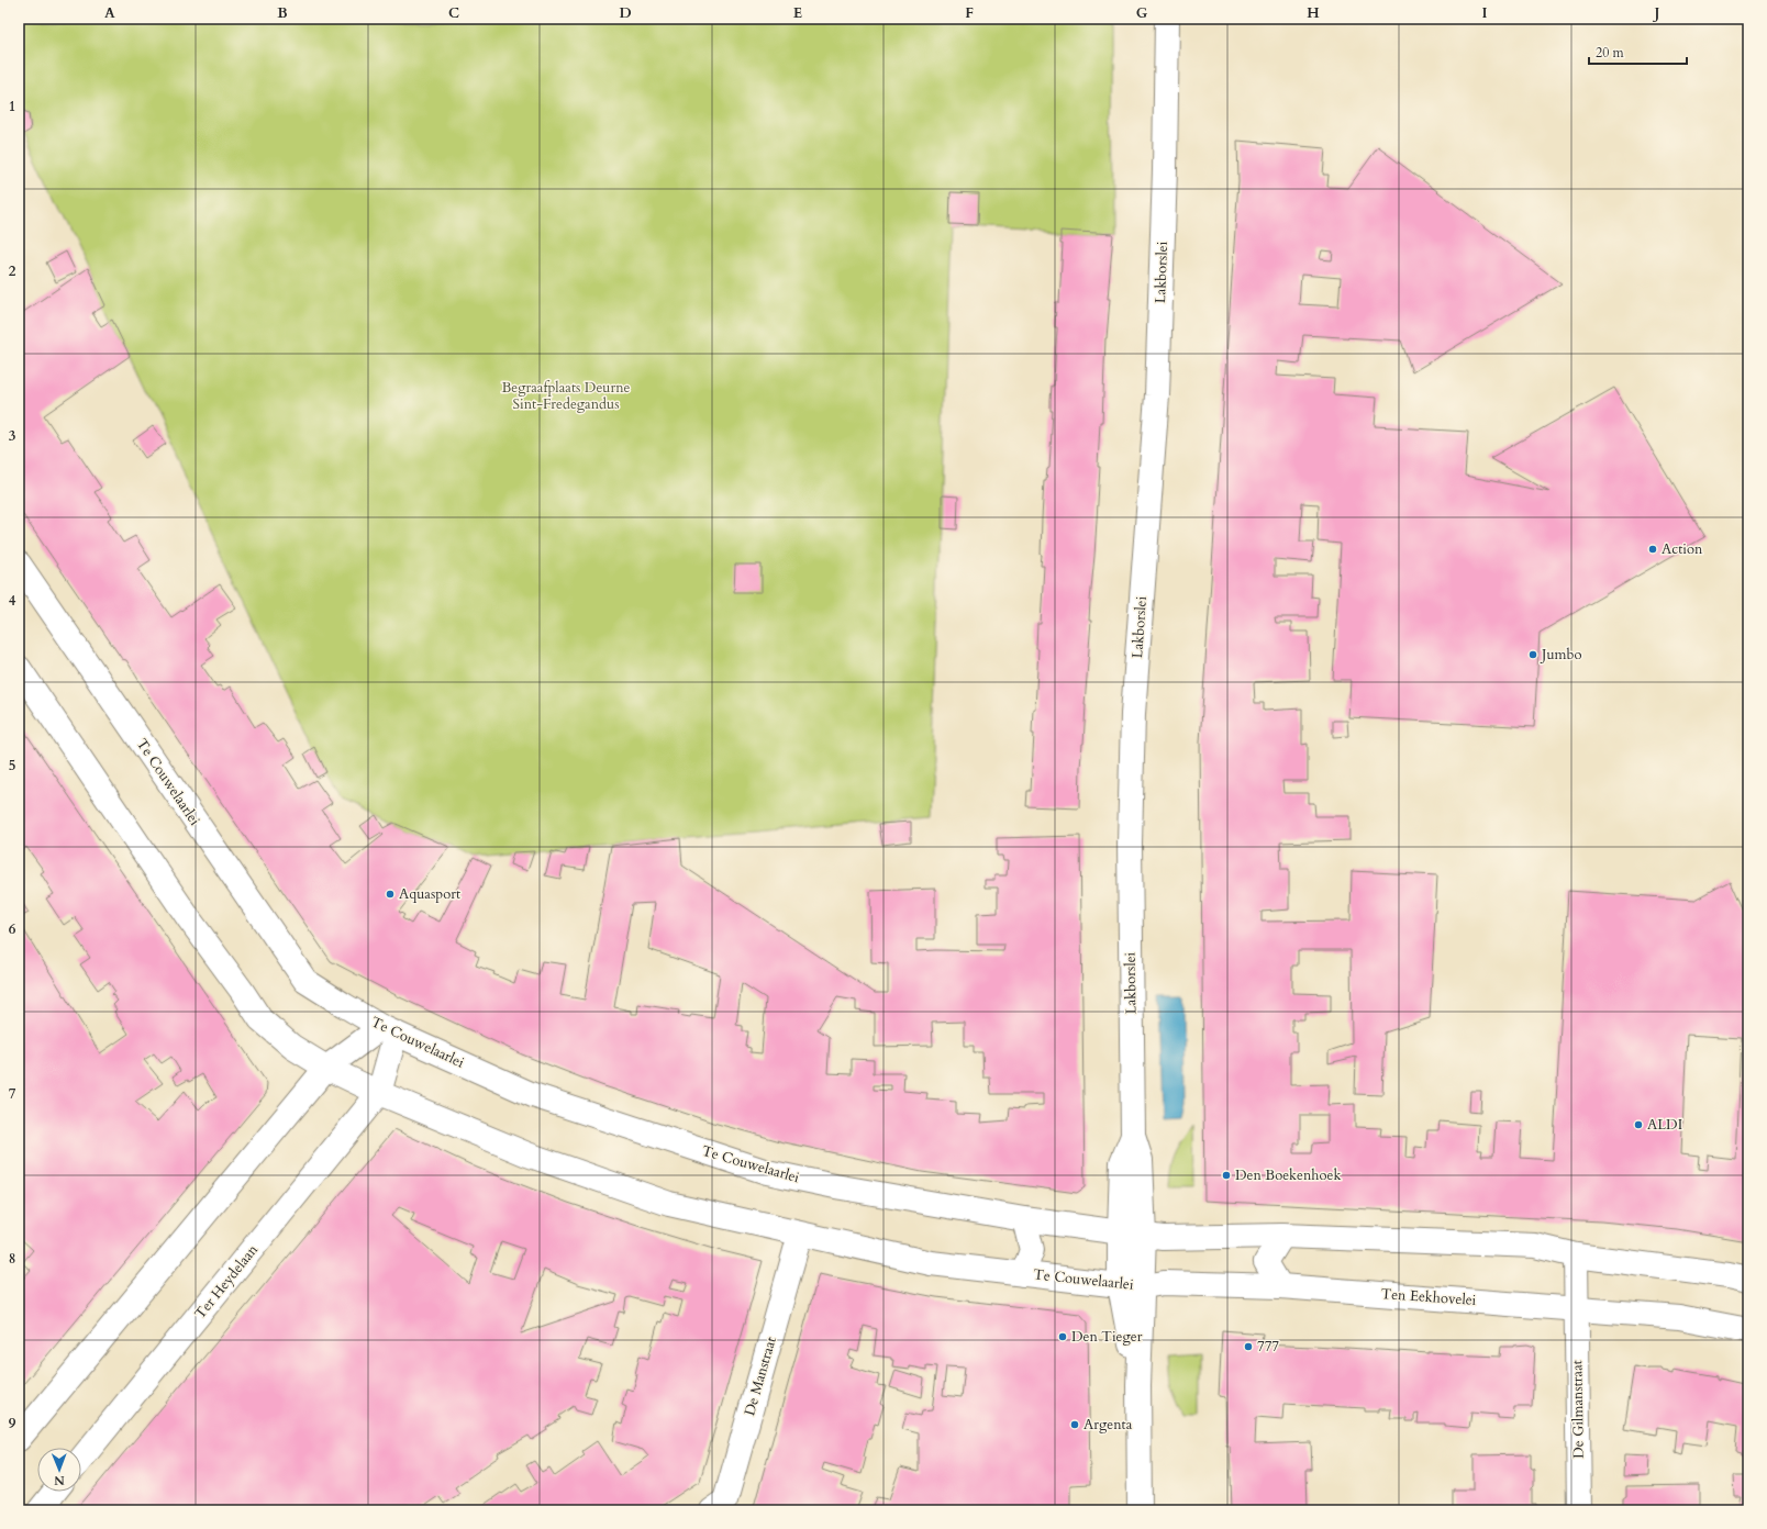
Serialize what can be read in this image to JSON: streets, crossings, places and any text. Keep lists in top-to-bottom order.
{
  "streets": {
    "street": [
      "Lakborslei",
      "Te Couwelaarlei",
      "Ter Heydelaan",
      "Ten Eekhovelei",
      "De Manstraat",
      "De Gilmanstraat"
    ]
  },
  "crossings": [
    ["Lakborslei", "Te Couwelaarlei"],
    ["Lakborslei", "Ten Eekhovelei"],
    ["Te Couwelaarlei", "Ter Heydelaan"],
    ["Te Couwelaarlei", "Ten Eekhovelei"],
    ["Te Couwelaarlei", "De Manstraat"],
    ["Ten Eekhovelei", "De Gilmanstraat"]
  ],
  "parks": ["Begraafplaats Deurne Sint-Fredegandus"],
  "places": [
    "Action",
    "Jumbo",
    "Aquasport",
    "ALDI",
    "Den Boekenhoek",
    "Den Tieger",
    "777",
    "Argenta"
  ],
  "scale_bar": "20 m",
  "north": "bottom",
  "grid": {
    "columns": [
      "A",
      "B",
      "C",
      "D",
      "E",
      "F",
      "G",
      "H",
      "I",
      "J"
    ],
    "rows": [
      "1",
      "2",
      "3",
      "4",
      "5",
      "6",
      "7",
      "8",
      "9"
    ]
  }
}
